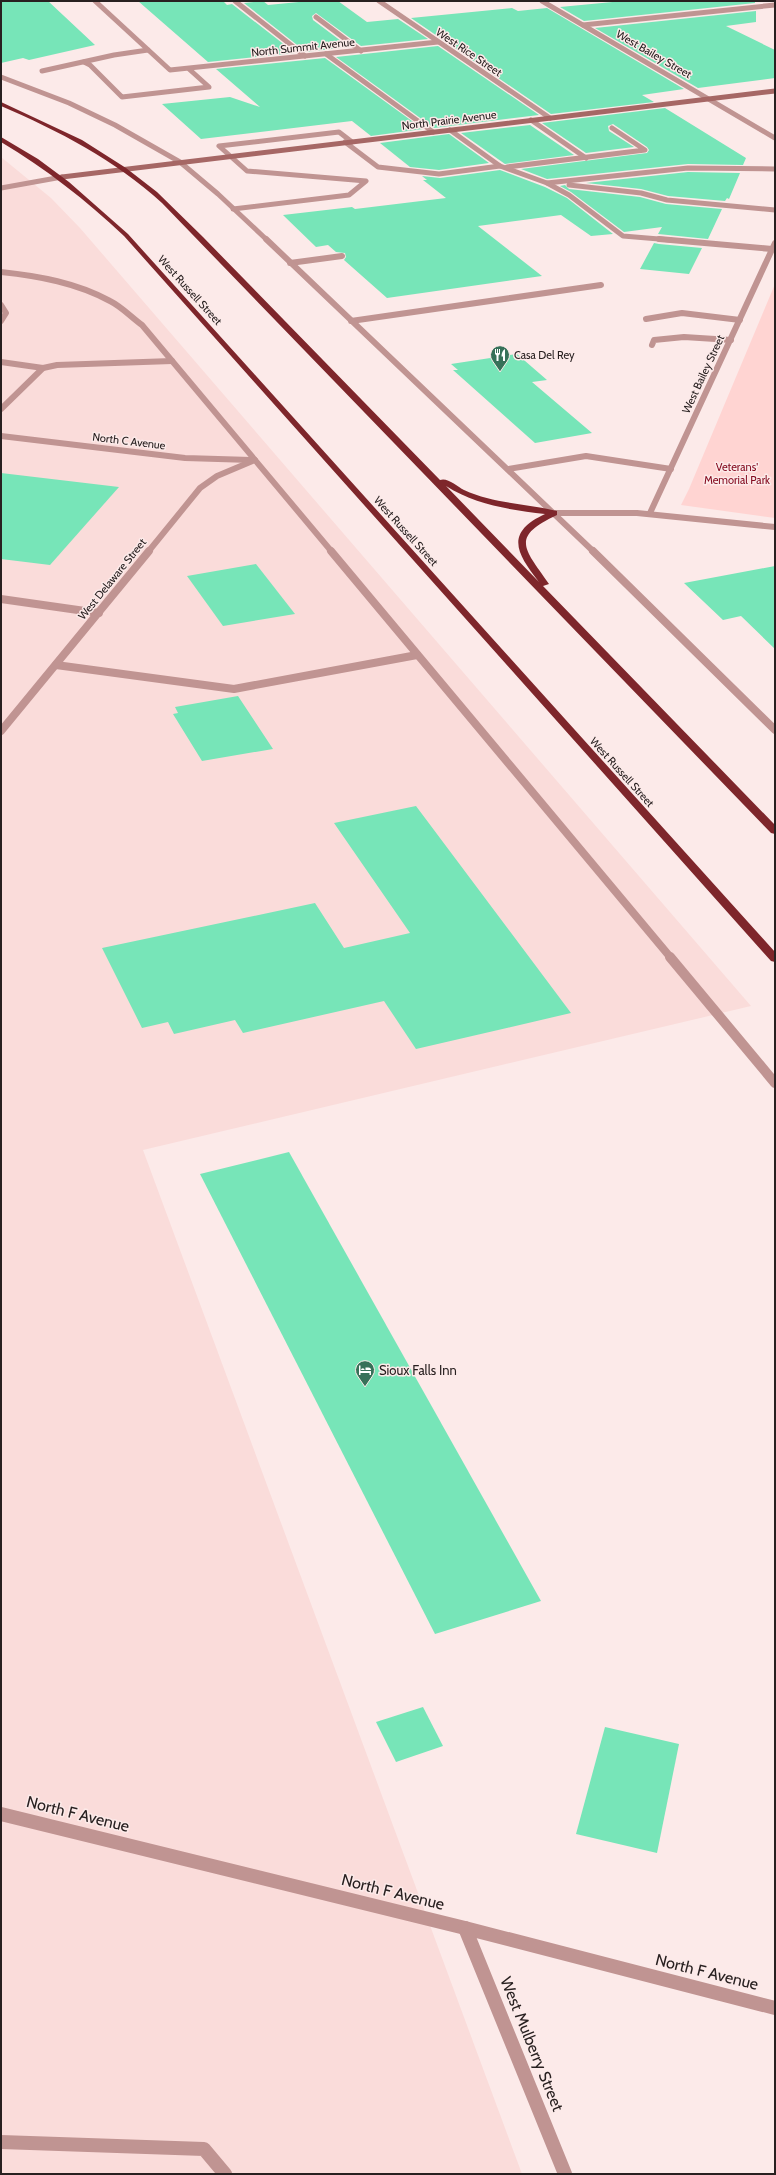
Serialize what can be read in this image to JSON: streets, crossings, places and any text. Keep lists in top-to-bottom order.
{
  "streets": {
    "highway": ["West Russell Street"],
    "street": [
      "North Summit Avenue",
      "West Rice Street",
      "West Bailey Street",
      "North Prairie Avenue",
      "North C Avenue",
      "West Delaware Street",
      "North F Avenue",
      "West Mulberry Street"
    ]
  },
  "crossings": [
    ["North Summit Avenue", "West Rice Street"],
    ["West Rice Street", "North Prairie Avenue"],
    ["West Bailey Street", "North Prairie Avenue"],
    ["North Prairie Avenue", "West Russell Street"],
    ["North C Avenue", "West Delaware Street"],
    ["North F Avenue", "West Mulberry Street"]
  ],
  "parks": ["Veterans' Memorial Park"],
  "places": {
    "restaurant": ["Casa Del Rey"],
    "hotel": ["Sioux Falls Inn"]
  }
}
